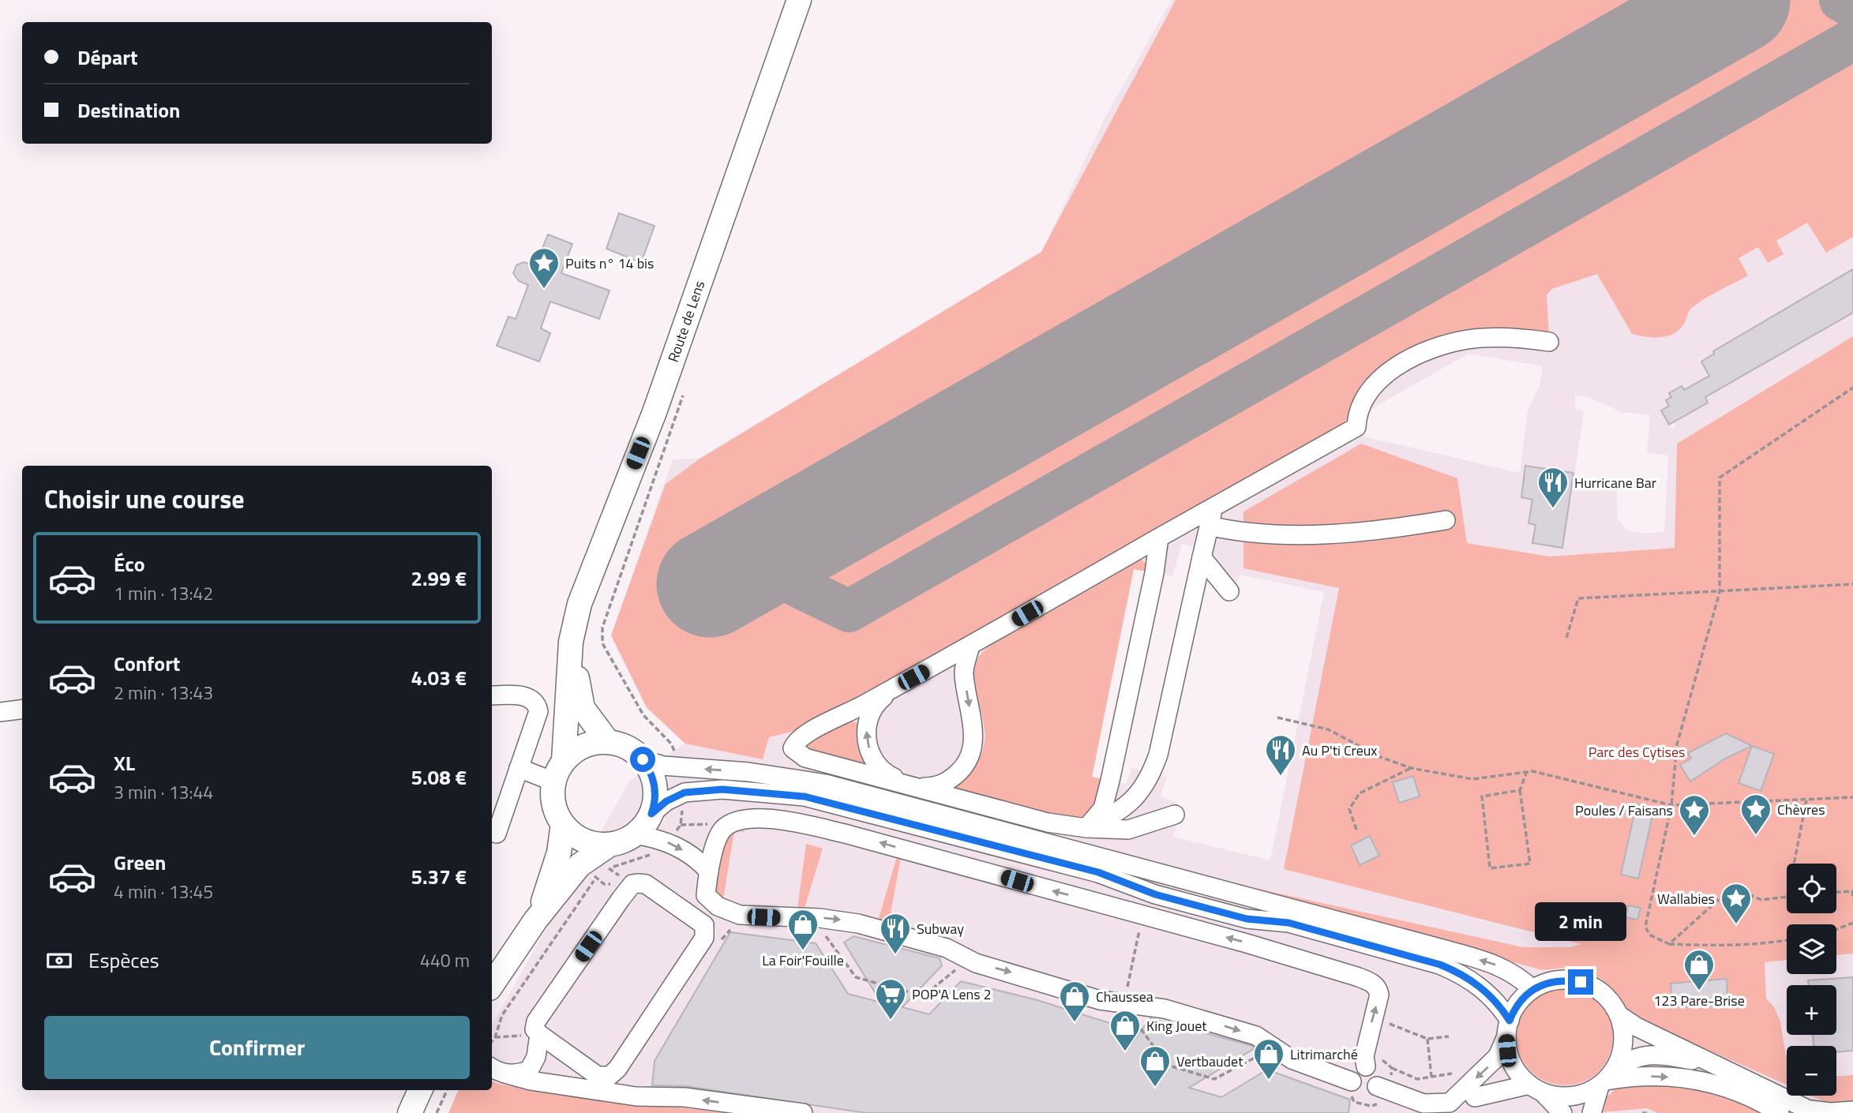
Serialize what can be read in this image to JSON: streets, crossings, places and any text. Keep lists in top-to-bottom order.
{
  "streets": {
    "main road": ["Route de Lens"]
  },
  "parks": ["Parc des Cytises"],
  "places": {
    "place": [
      "Puits n° 14 bis",
      "Chèvres",
      "Poules / Faisans",
      "Wallabies"
    ],
    "restaurant": ["Hurricane Bar", "Au P'ti Creux", "Subway"],
    "shop": [
      "La Foir'Fouille",
      "123 Pare-Brise",
      "Chaussea",
      "King Jouet",
      "Litrimarché",
      "Vertbaudet"
    ],
    "supermarket": ["POP'A Lens 2"]
  },
  "page": {
    "banner": ["Départ", "Destination"],
    "heading": "Choisir une course",
    "list": [
      {
        "name": "Éco",
        "note": "1 min · 13:42",
        "value": "2.99 €"
      },
      {
        "name": "Confort",
        "note": "2 min · 13:43",
        "value": "4.03 €"
      },
      {
        "name": "XL",
        "note": "3 min · 13:44",
        "value": "5.08 €"
      },
      {
        "name": "Green",
        "note": "4 min · 13:45",
        "value": "5.37 €"
      }
    ],
    "map_buttons": ["+", "−"],
    "bubble": "2 min",
    "pay": ["Espèces", "440 m"],
    "buttons": "Confirmer"
  }
}
